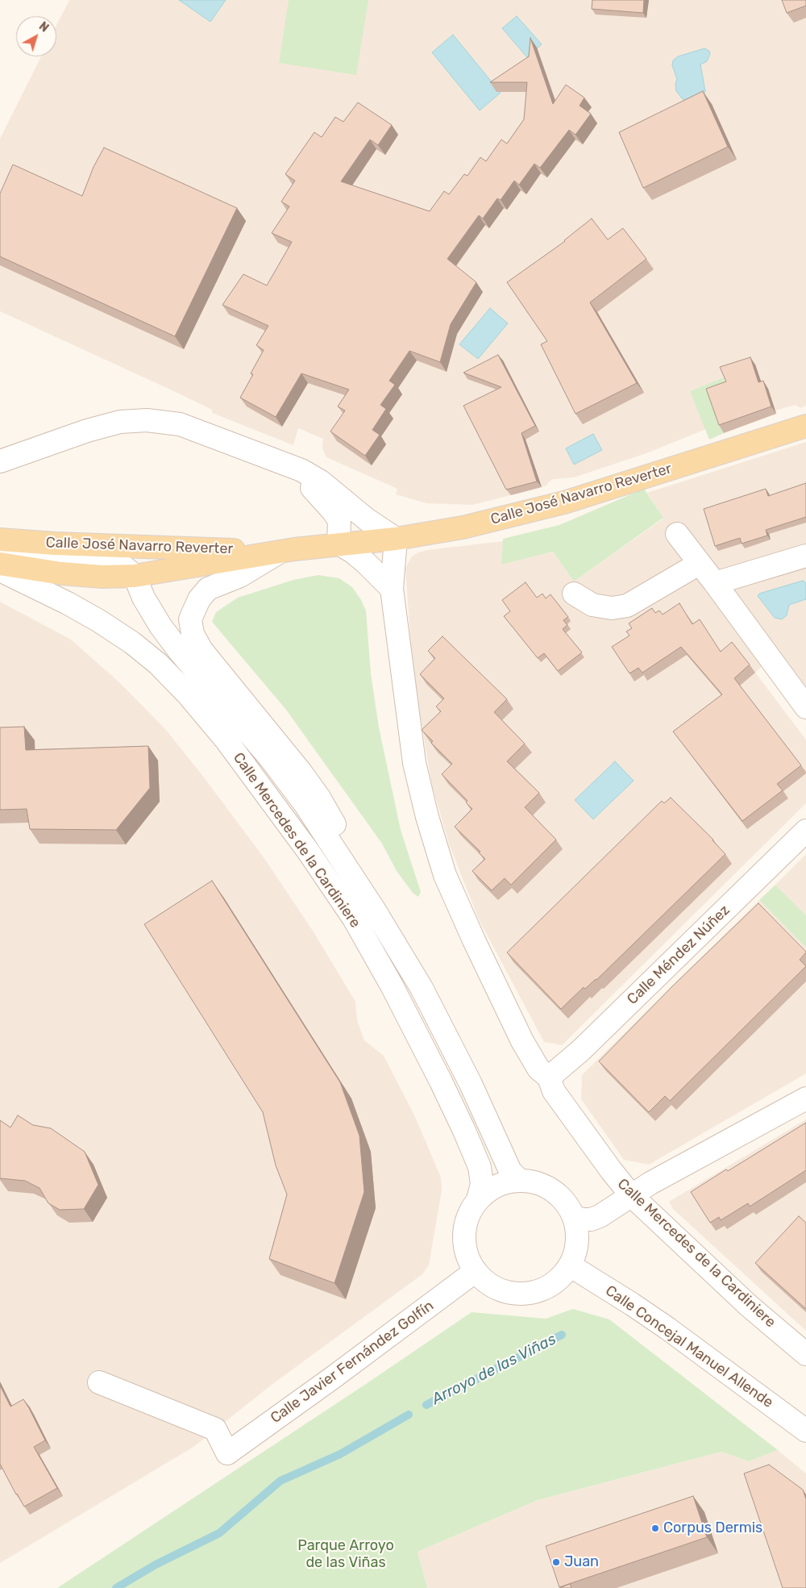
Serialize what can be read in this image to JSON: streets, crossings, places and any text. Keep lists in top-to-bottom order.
{
  "streets": {
    "main road": ["Calle José Navarro Reverter"],
    "street": [
      "Calle Mercedes de la Cardiniere",
      "Calle Méndez Núñez",
      "Calle Concejal Manuel Allende",
      "Calle Javier Fernández Golfín"
    ]
  },
  "crossings": [
    ["Calle José Navarro Reverter", "Calle Mercedes de la Cardiniere"],
    ["Calle Mercedes de la Cardiniere", "Calle Méndez Núñez"],
    ["Calle Mercedes de la Cardiniere", "Calle Concejal Manuel Allende"],
    ["Calle Mercedes de la Cardiniere", "Calle Javier Fernández Golfín"],
    ["Calle Concejal Manuel Allende", "Calle Javier Fernández Golfín"]
  ],
  "water": ["Arroyo de las Viñas"],
  "parks": ["Parque Arroyo de las Viñas"],
  "places": ["Corpus Dermis", "Juan"],
  "north": "top right"
}
